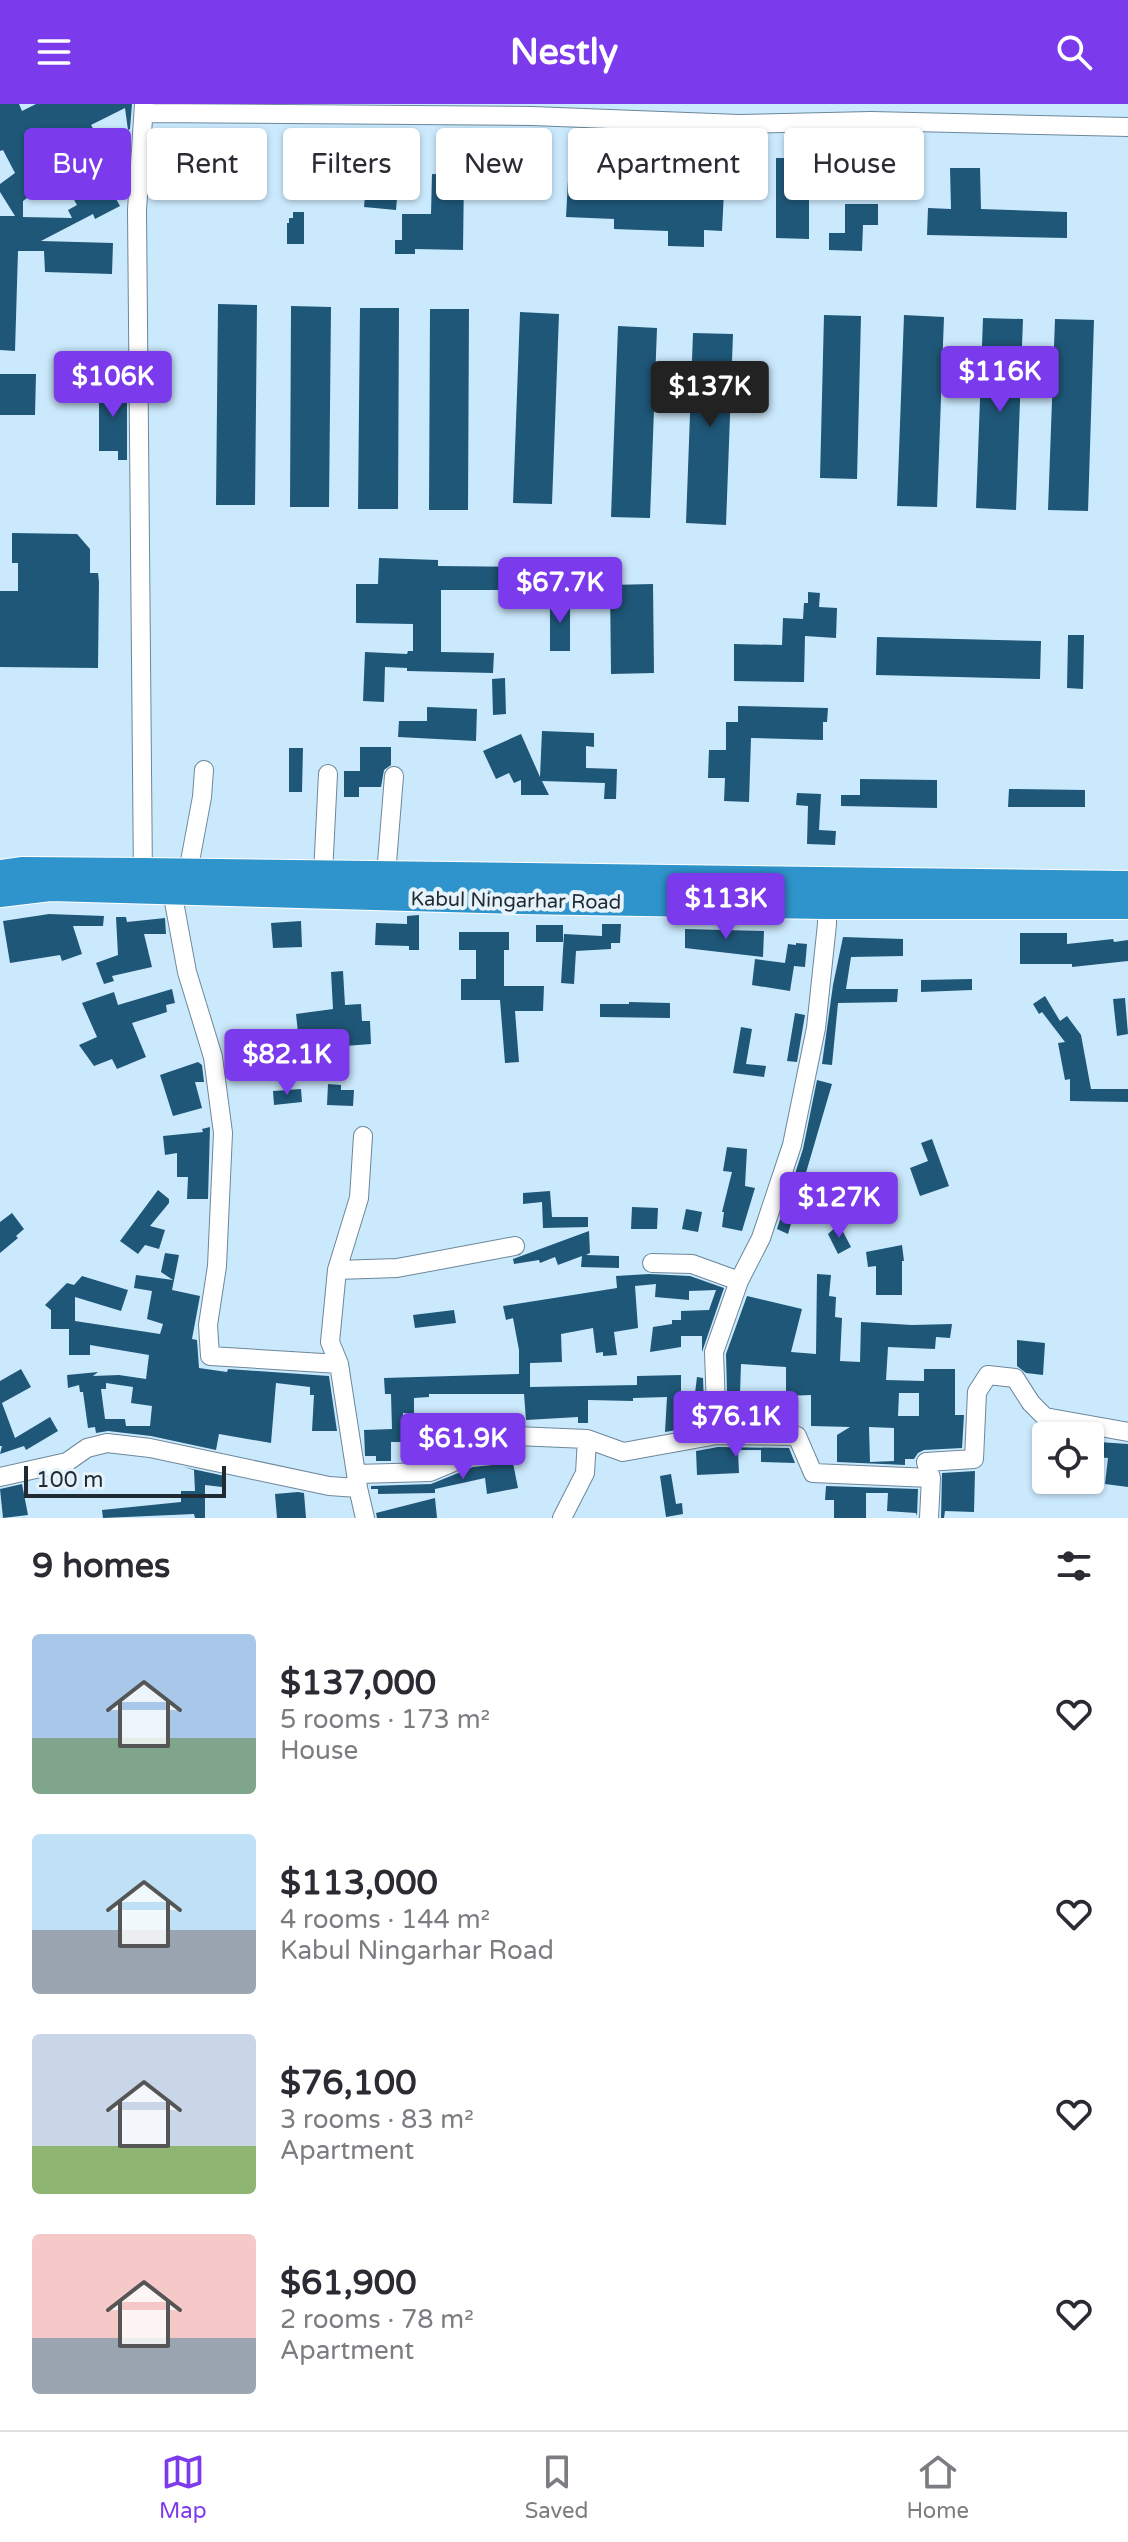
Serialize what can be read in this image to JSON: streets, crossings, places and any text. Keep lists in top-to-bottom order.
{
  "streets": {
    "highway": ["Kabul Ningarhar Road"]
  },
  "scale_bar": "100 m",
  "page": {
    "header": "Nestly",
    "chip": [
      "Buy",
      "Rent",
      "Filters",
      "New",
      "Apartment",
      "House"
    ],
    "price": [
      "$116K",
      "$106K",
      "$137K",
      "$67.7K",
      "$113K",
      "$82.1K",
      "$127K",
      "$76.1K",
      "$61.9K"
    ],
    "scale": "100 m",
    "heading": "9 homes",
    "list": [
      {
        "name": "$137,000",
        "note": "5 rooms · 173 m² · House"
      },
      {
        "name": "$113,000",
        "note": "4 rooms · 144 m² · Kabul Ningarhar Road"
      },
      {
        "name": "$76,100",
        "note": "3 rooms · 83 m² · Apartment"
      },
      {
        "name": "$61,900",
        "note": "2 rooms · 78 m² · Apartment"
      }
    ],
    "tabs": ["Map", "Saved", "Home"]
  }
}
